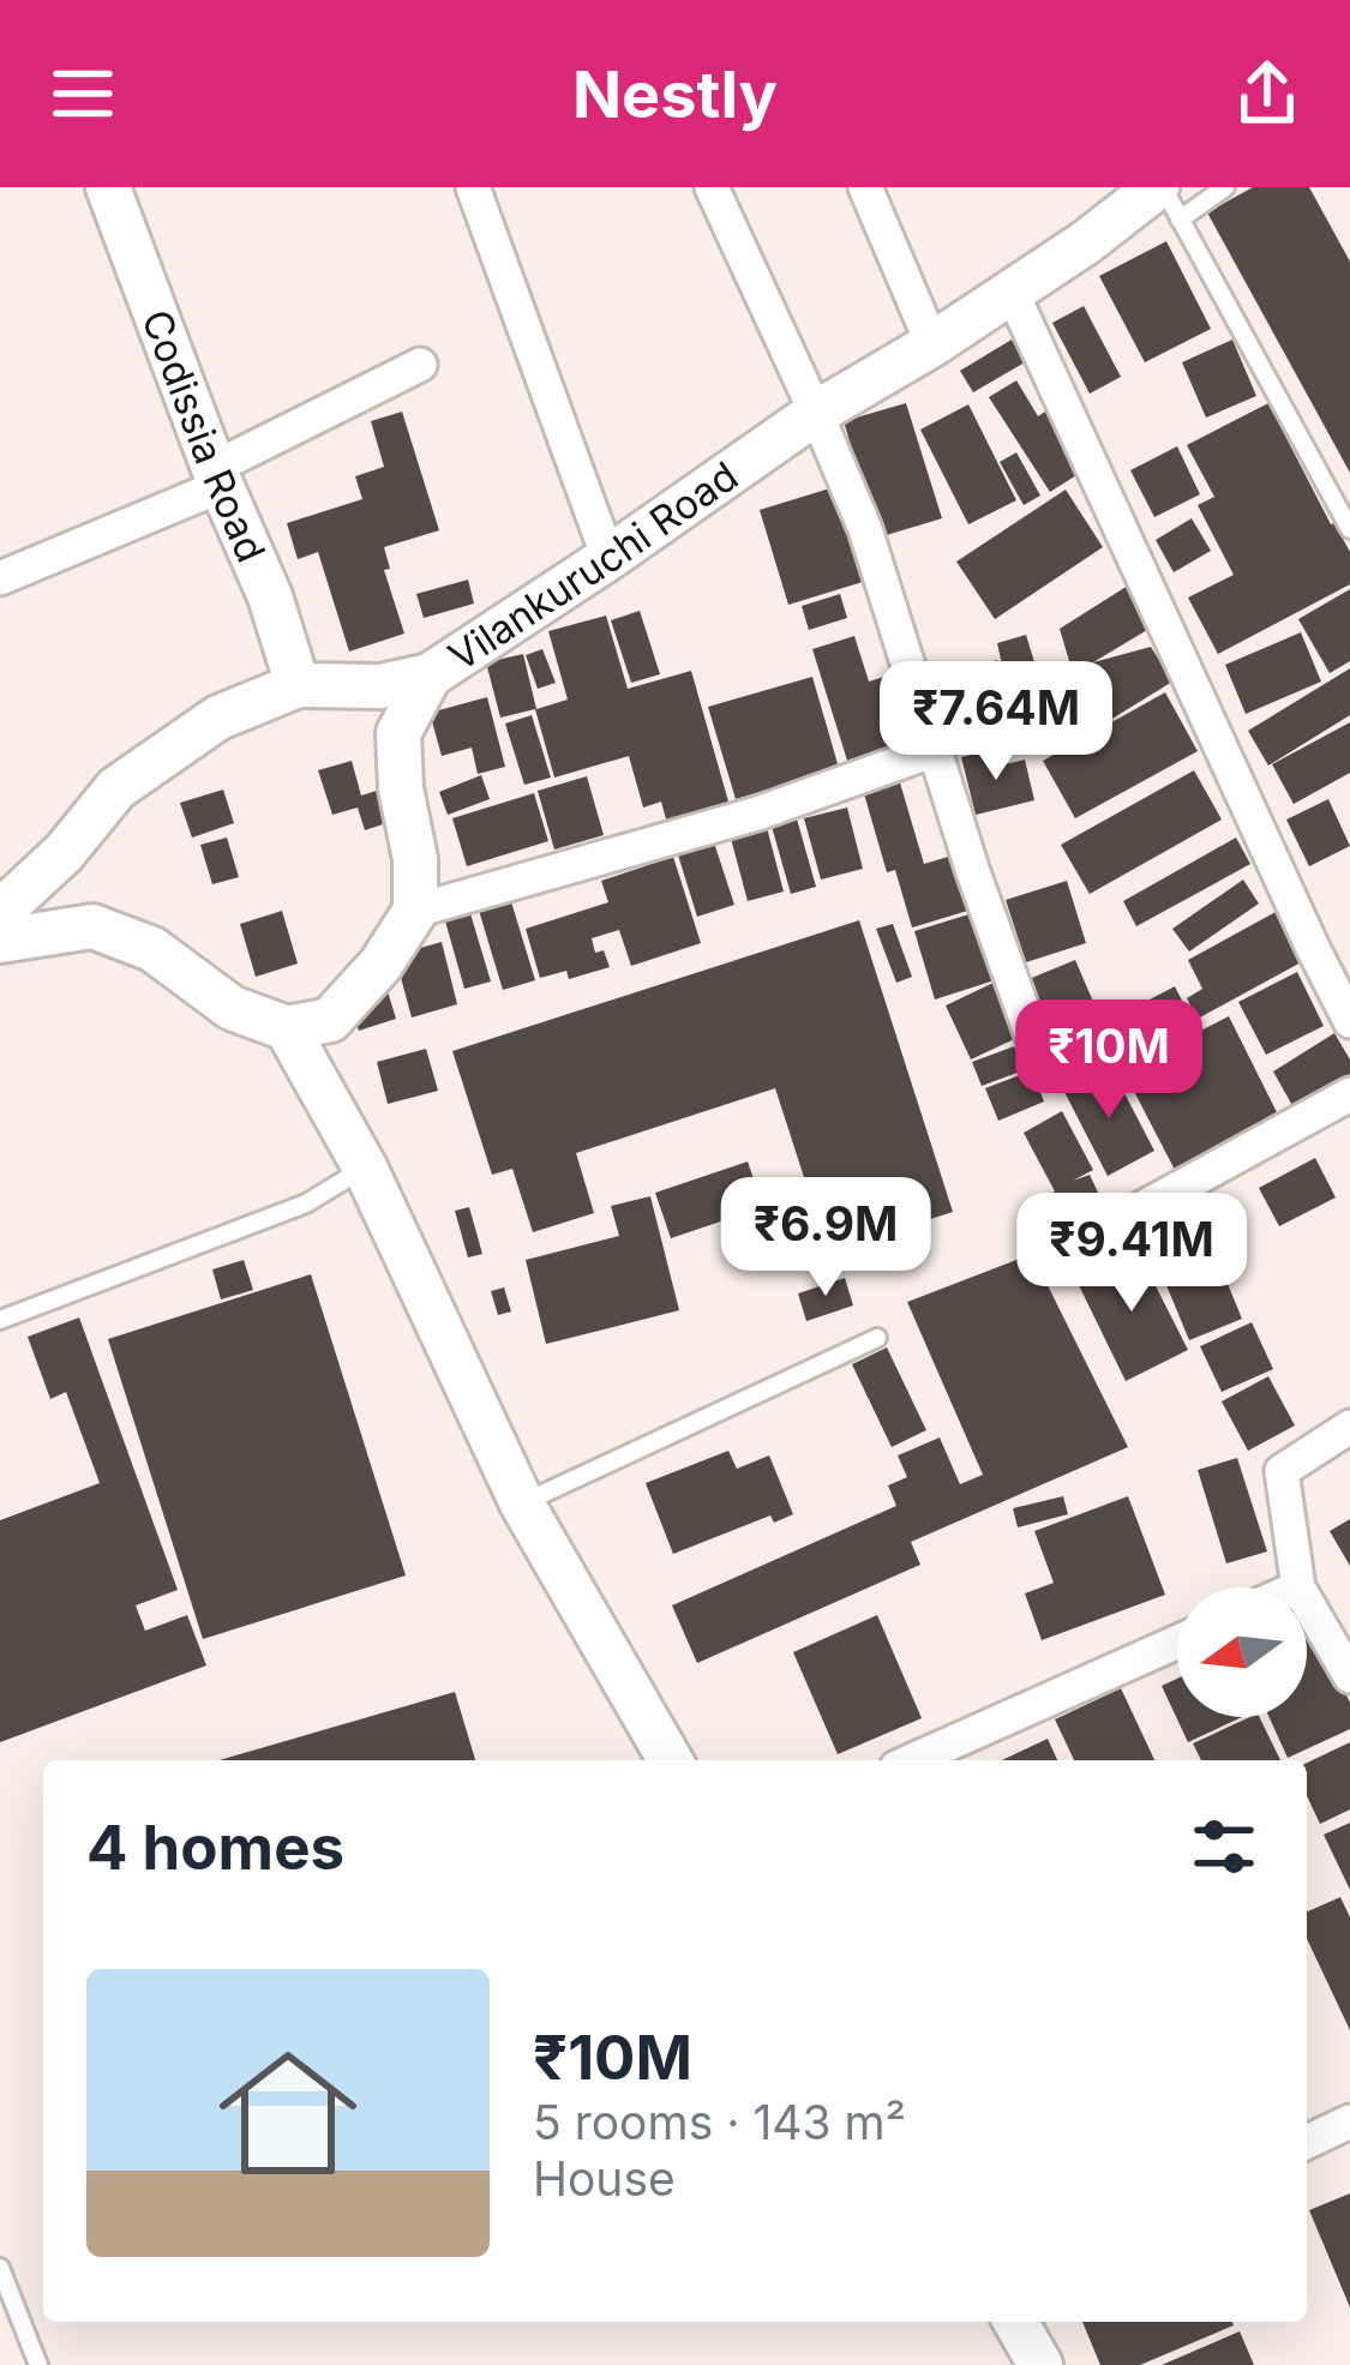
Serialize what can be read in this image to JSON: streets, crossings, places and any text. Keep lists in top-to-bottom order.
{
  "streets": {
    "main road": ["Codissia Road", "Vilankuruchi Road"]
  },
  "north": "left",
  "page": {
    "header": "Nestly",
    "price": [
      "₹7.64M",
      "₹10M",
      "₹6.9M",
      "₹9.41M"
    ],
    "heading": "4 homes",
    "list": [
      {
        "name": "₹10M",
        "note": "5 rooms · 143 m² · House"
      }
    ]
  }
}
